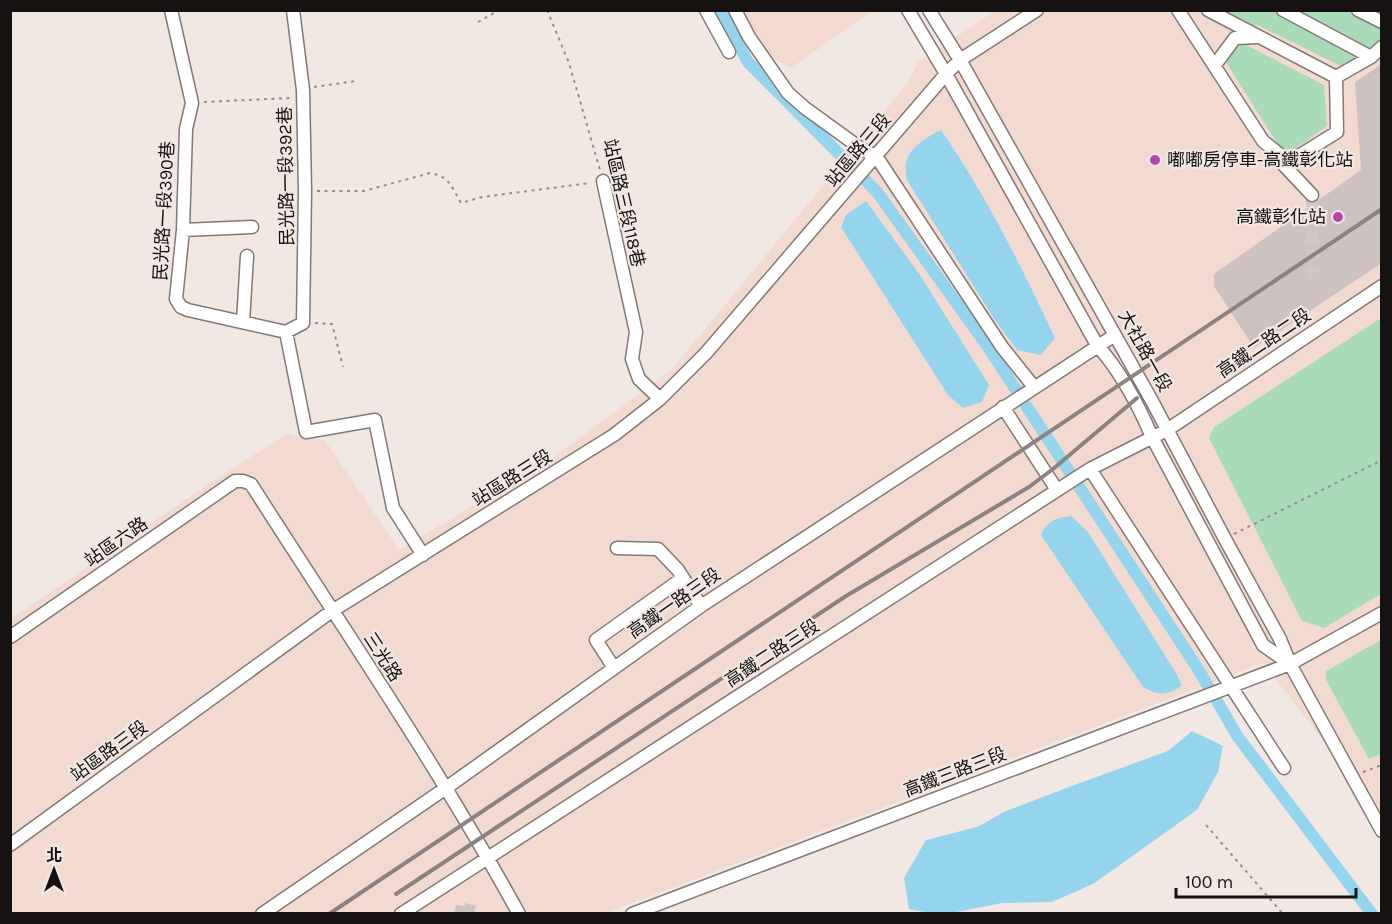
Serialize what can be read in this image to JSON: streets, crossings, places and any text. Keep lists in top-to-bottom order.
{
  "streets": {
    "street": [
      "站區路三段",
      "民光路一段392巷",
      "站區路三段118巷",
      "民光路一段390巷",
      "高鐵二路二段",
      "大社路一段",
      "站區六路",
      "高鐵一路三段",
      "高鐵二路三段",
      "三光路",
      "高鐵三路三段"
    ]
  },
  "crossings": [
    ["站區路三段", "站區路三段118巷"],
    ["站區路三段", "大社路一段"],
    ["站區路三段", "三光路"],
    ["高鐵二路二段", "大社路一段"],
    ["高鐵二路二段", "高鐵二路三段"],
    ["大社路一段", "高鐵一路三段"],
    ["大社路一段", "高鐵二路三段"],
    ["大社路一段", "高鐵三路三段"],
    ["站區六路", "三光路"],
    ["高鐵一路三段", "三光路"],
    ["高鐵二路三段", "三光路"]
  ],
  "places": ["嘟嘟房停車-高鐵彰化站", "高鐵彰化站"],
  "scale_bar": "100 m",
  "north": "top"
}
